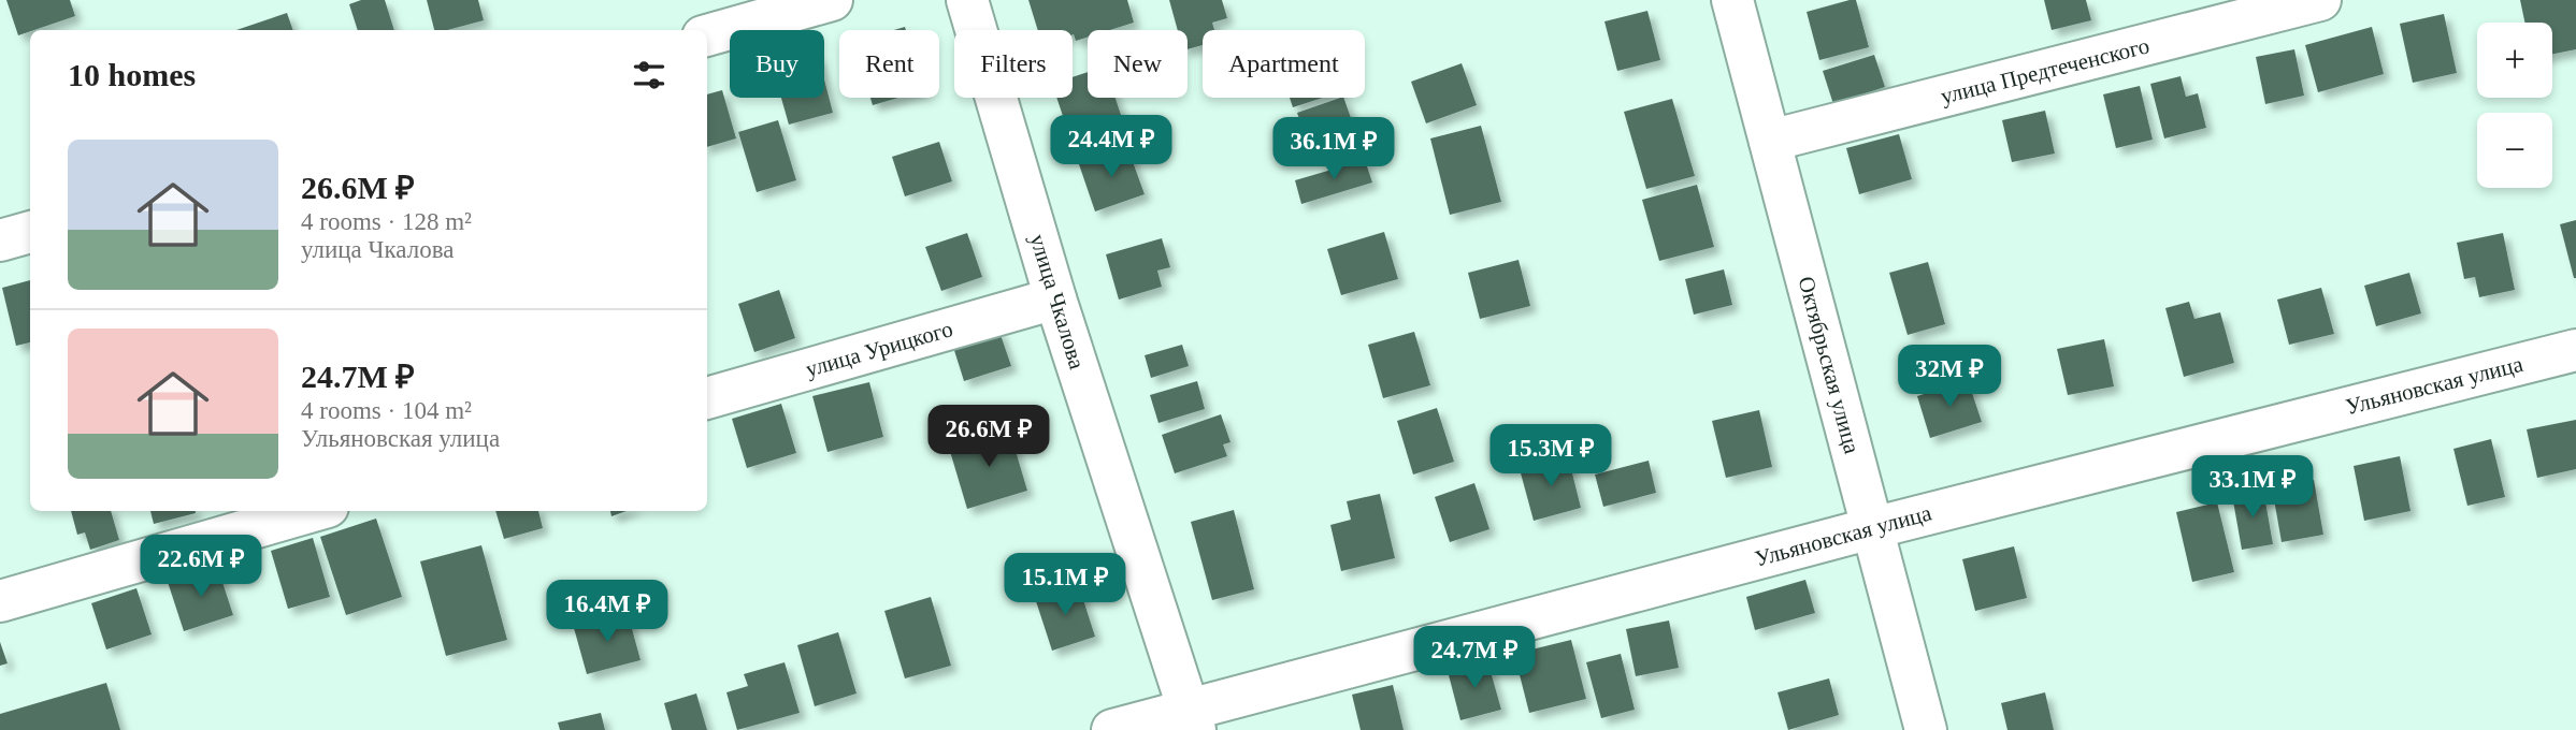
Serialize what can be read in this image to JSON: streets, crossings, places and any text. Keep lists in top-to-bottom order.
{
  "streets": {
    "street": [
      "улица Предтеченского",
      "улица Чкалова",
      "улица Урицкого",
      "Октябрьская улица",
      "Ульяновская улица"
    ]
  },
  "crossings": [
    ["улица Предтеченского", "Октябрьская улица"],
    ["улица Чкалова", "улица Урицкого"],
    ["улица Чкалова", "Ульяновская улица"],
    ["Октябрьская улица", "Ульяновская улица"]
  ],
  "page": {
    "map_buttons": ["+", "−"],
    "chip": [
      "Buy",
      "Rent",
      "Filters",
      "New",
      "Apartment"
    ],
    "heading": "10 homes",
    "price": [
      "24.4M ₽",
      "36.1M ₽",
      "32M ₽",
      "26.6M ₽",
      "15.3M ₽",
      "33.1M ₽",
      "22.6M ₽",
      "15.1M ₽",
      "16.4M ₽",
      "24.7M ₽"
    ],
    "list": [
      {
        "name": "26.6M ₽",
        "note": "4 rooms · 128 m² · улица Чкалова"
      },
      {
        "name": "24.7M ₽",
        "note": "4 rooms · 104 m² · Ульяновская улица"
      }
    ]
  }
}
